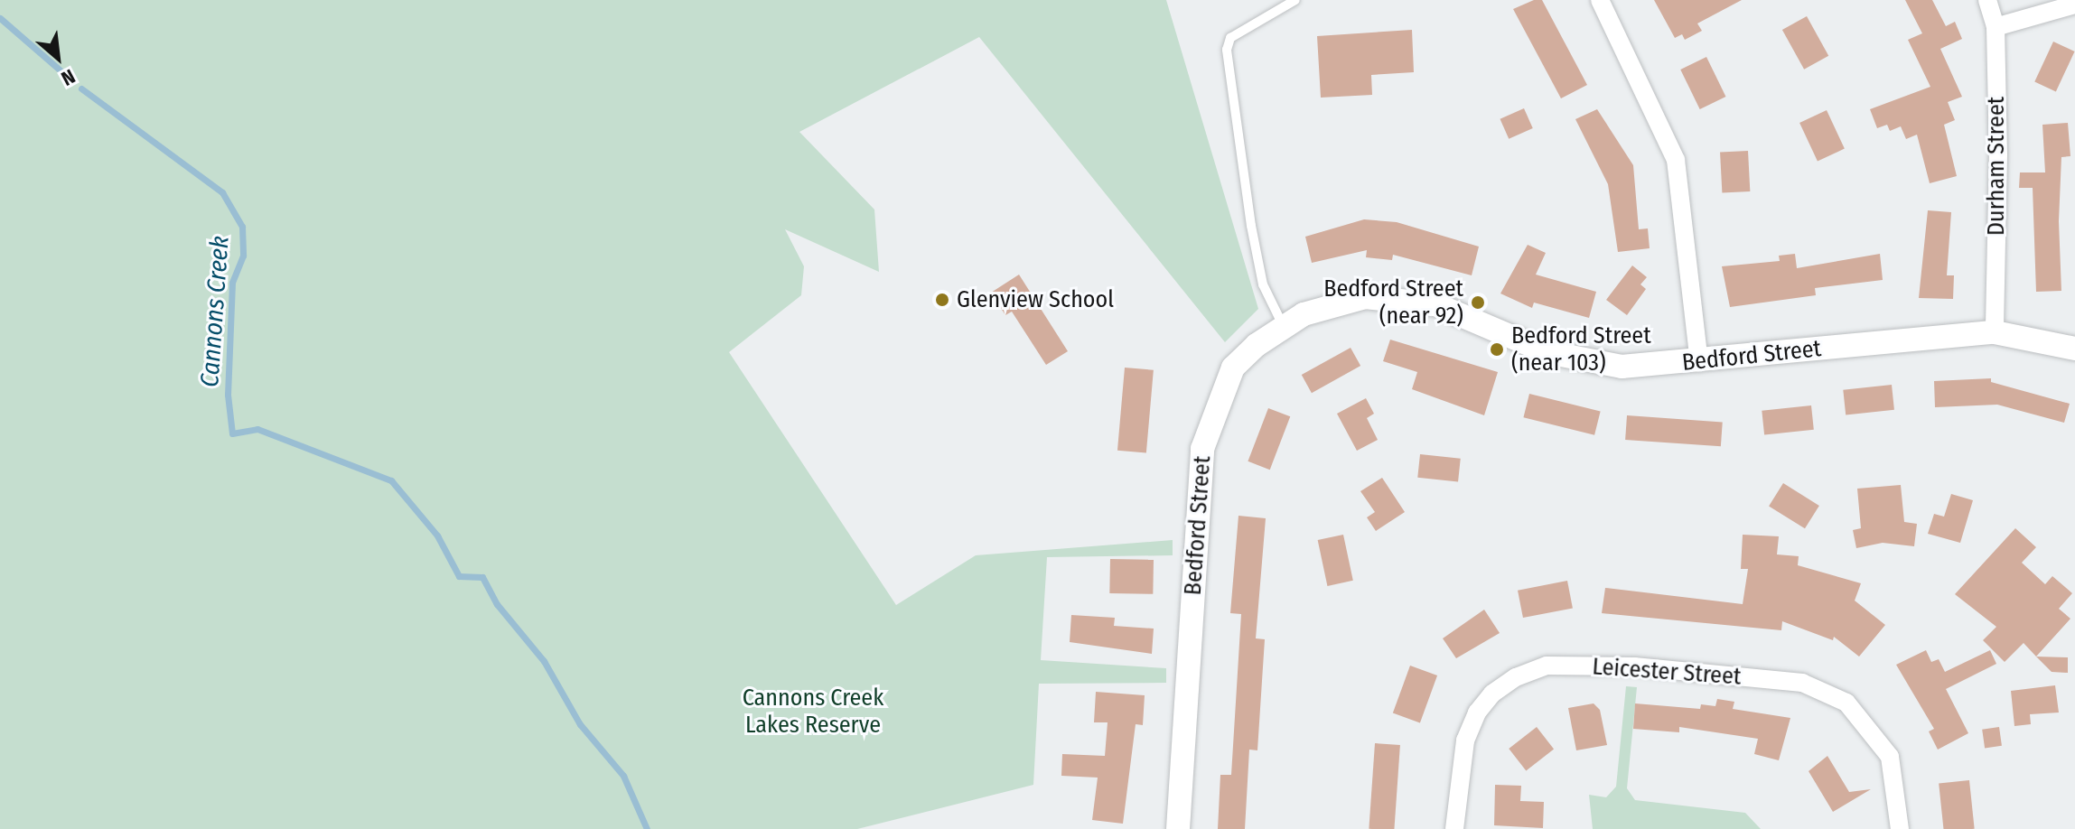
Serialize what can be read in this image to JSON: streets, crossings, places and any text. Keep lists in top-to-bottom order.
{
  "streets": {
    "street": ["Durham Street", "Bedford Street", "Leicester Street"]
  },
  "crossings": [
    ["Durham Street", "Bedford Street"]
  ],
  "water": ["Cannons Creek"],
  "parks": ["Cannons Creek Lakes Reserve"],
  "places": ["Glenview School", "Bedford Street (near 92)", "Bedford Street (near 103)"],
  "north": "bottom right"
}
